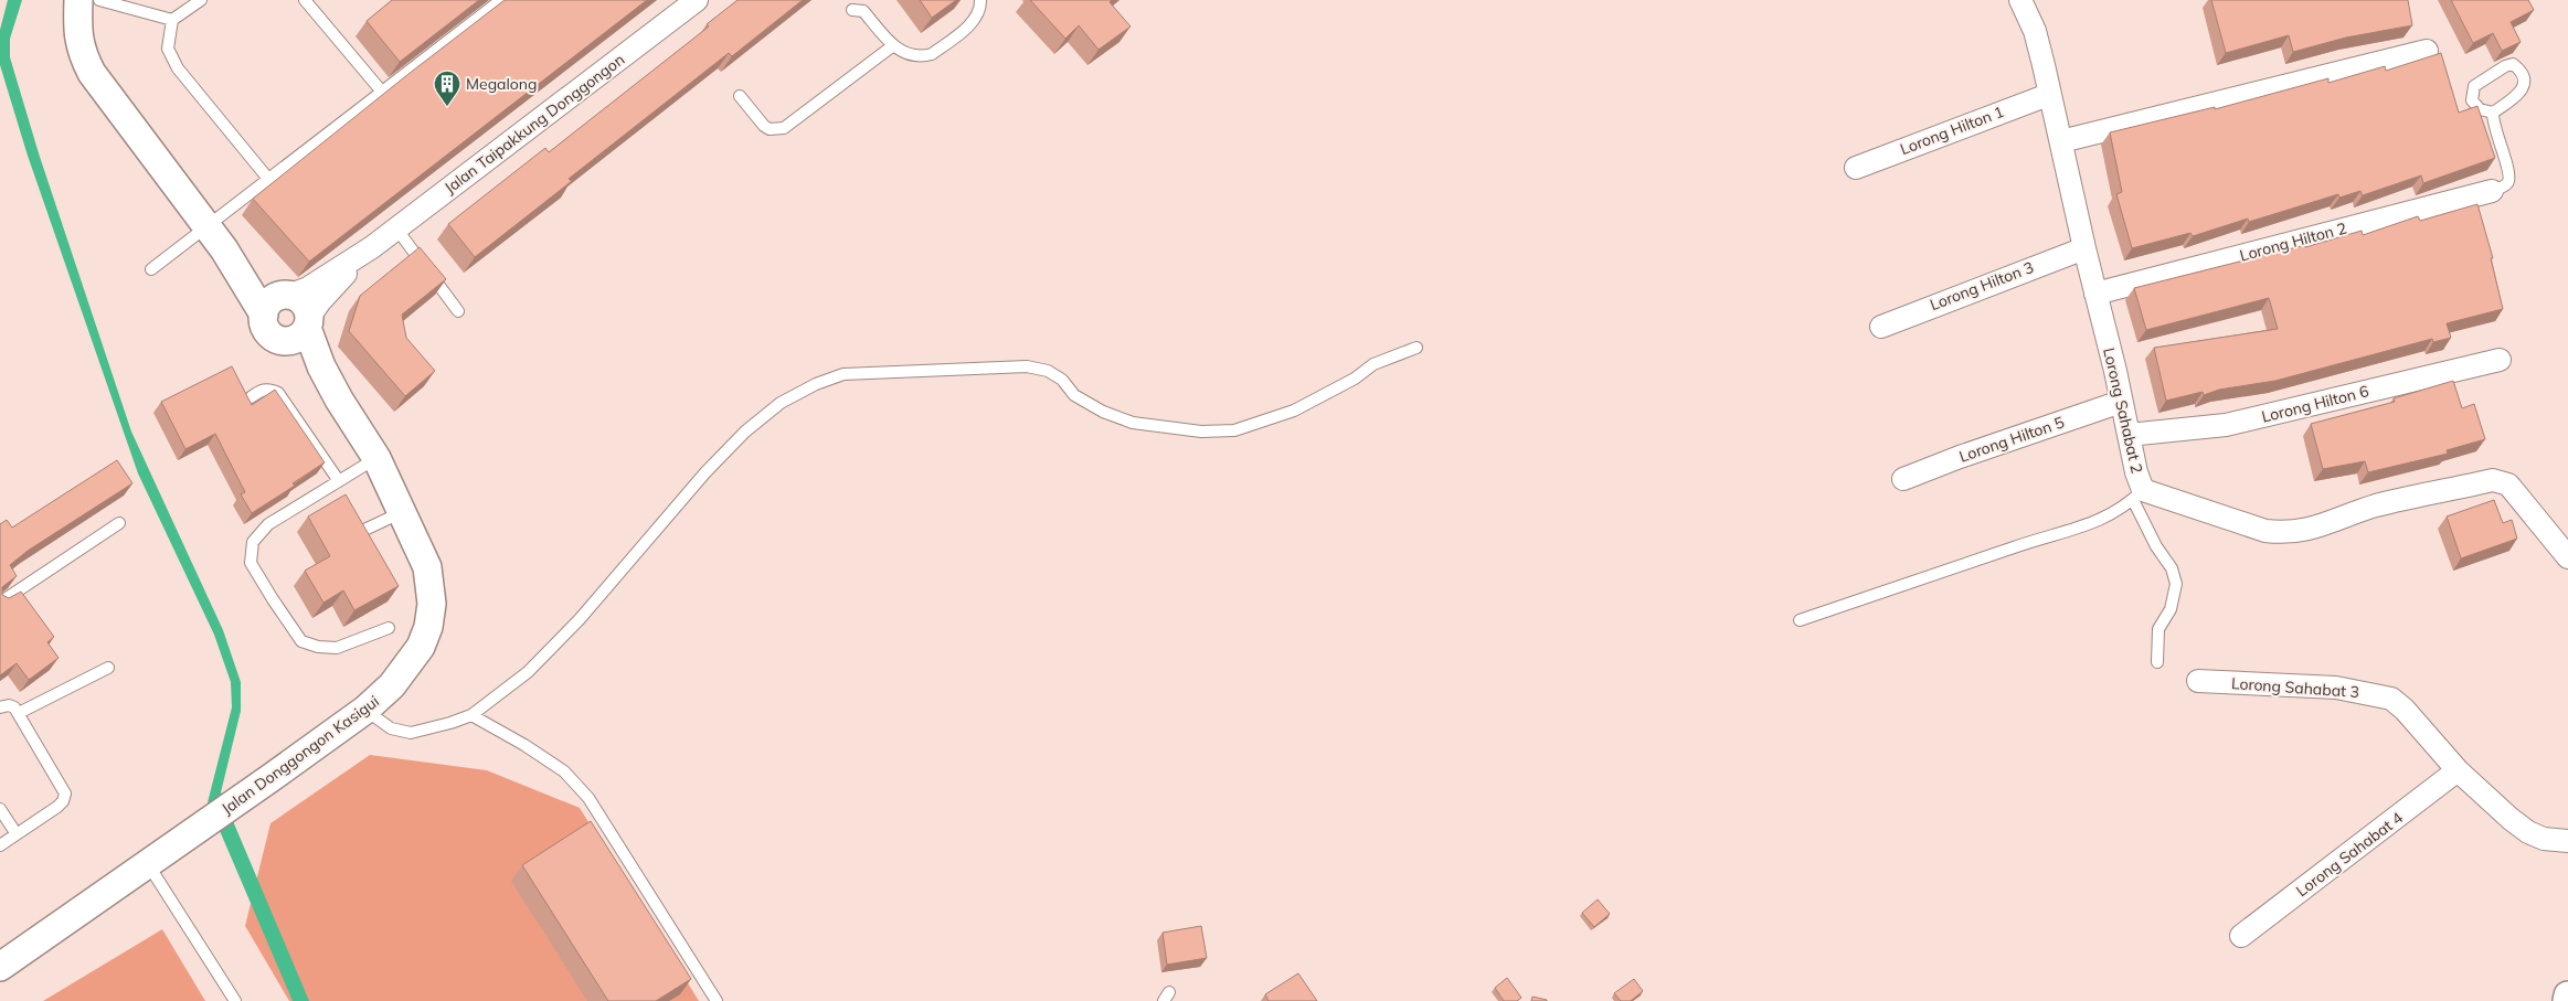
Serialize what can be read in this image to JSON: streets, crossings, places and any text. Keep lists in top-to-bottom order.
{
  "streets": {
    "street": [
      "Jalan Taipakkung Donggongon",
      "Lorong Hilton 1",
      "Lorong Hilton 2",
      "Lorong Hilton 3",
      "Lorong Hilton 6",
      "Lorong Sahabat 2",
      "Lorong Hilton 5",
      "Lorong Sahabat 3",
      "Jalan Donggongon Kasigui",
      "Lorong Sahabat 4"
    ]
  },
  "crossings": [
    ["Lorong Hilton 1", "Lorong Sahabat 2"],
    ["Lorong Hilton 2", "Lorong Sahabat 2"],
    ["Lorong Hilton 3", "Lorong Sahabat 2"],
    ["Lorong Hilton 6", "Lorong Sahabat 2"],
    ["Lorong Sahabat 2", "Lorong Hilton 5"],
    ["Lorong Sahabat 3", "Lorong Sahabat 4"]
  ],
  "places": {
    "building": ["Megalong"]
  }
}
